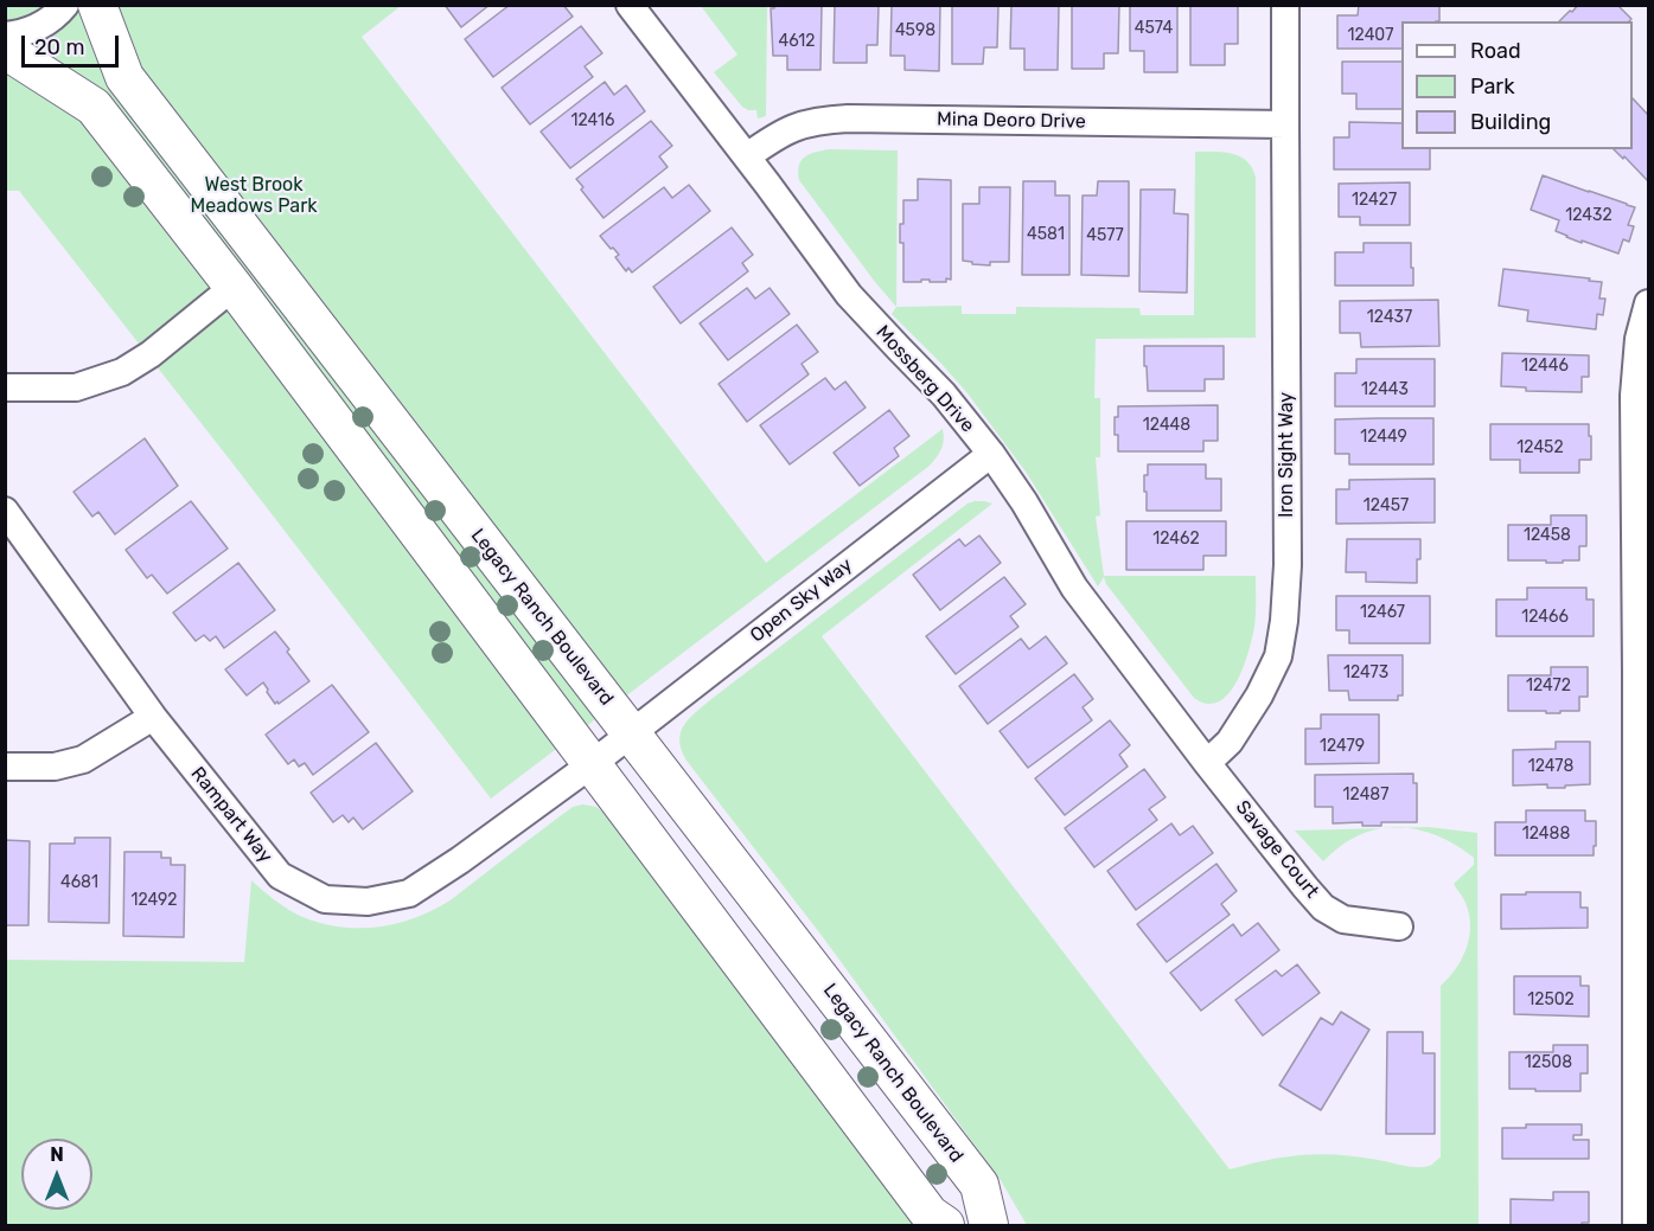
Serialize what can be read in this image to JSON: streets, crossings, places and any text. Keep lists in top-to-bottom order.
{
  "streets": {
    "street": [
      "Mina Deoro Drive",
      "Mossberg Drive",
      "Iron Sight Way",
      "Open Sky Way",
      "Legacy Ranch Boulevard",
      "Rampart Way",
      "Savage Court"
    ]
  },
  "crossings": [
    ["Mina Deoro Drive", "Mossberg Drive"],
    ["Mina Deoro Drive", "Iron Sight Way"],
    ["Mossberg Drive", "Iron Sight Way"],
    ["Mossberg Drive", "Open Sky Way"],
    ["Mossberg Drive", "Savage Court"],
    ["Iron Sight Way", "Savage Court"],
    ["Open Sky Way", "Legacy Ranch Boulevard"],
    ["Open Sky Way", "Rampart Way"],
    ["Legacy Ranch Boulevard", "Rampart Way"]
  ],
  "parks": ["West Brook Meadows Park"],
  "house_numbers": [
    "4574",
    "4598",
    "12407",
    "4612",
    "12416",
    "12427",
    "12432",
    "4581",
    "4577",
    "12437",
    "12446",
    "12443",
    "12448",
    "12449",
    "12452",
    "12457",
    "12458",
    "12462",
    "12467",
    "12466",
    "12473",
    "12472",
    "12479",
    "12478",
    "12487",
    "12488",
    "4681",
    "12492",
    "12502",
    "12508"
  ],
  "legend": ["Road", "Park", "Building"],
  "scale_bar": "20 m",
  "north": "top"
}
